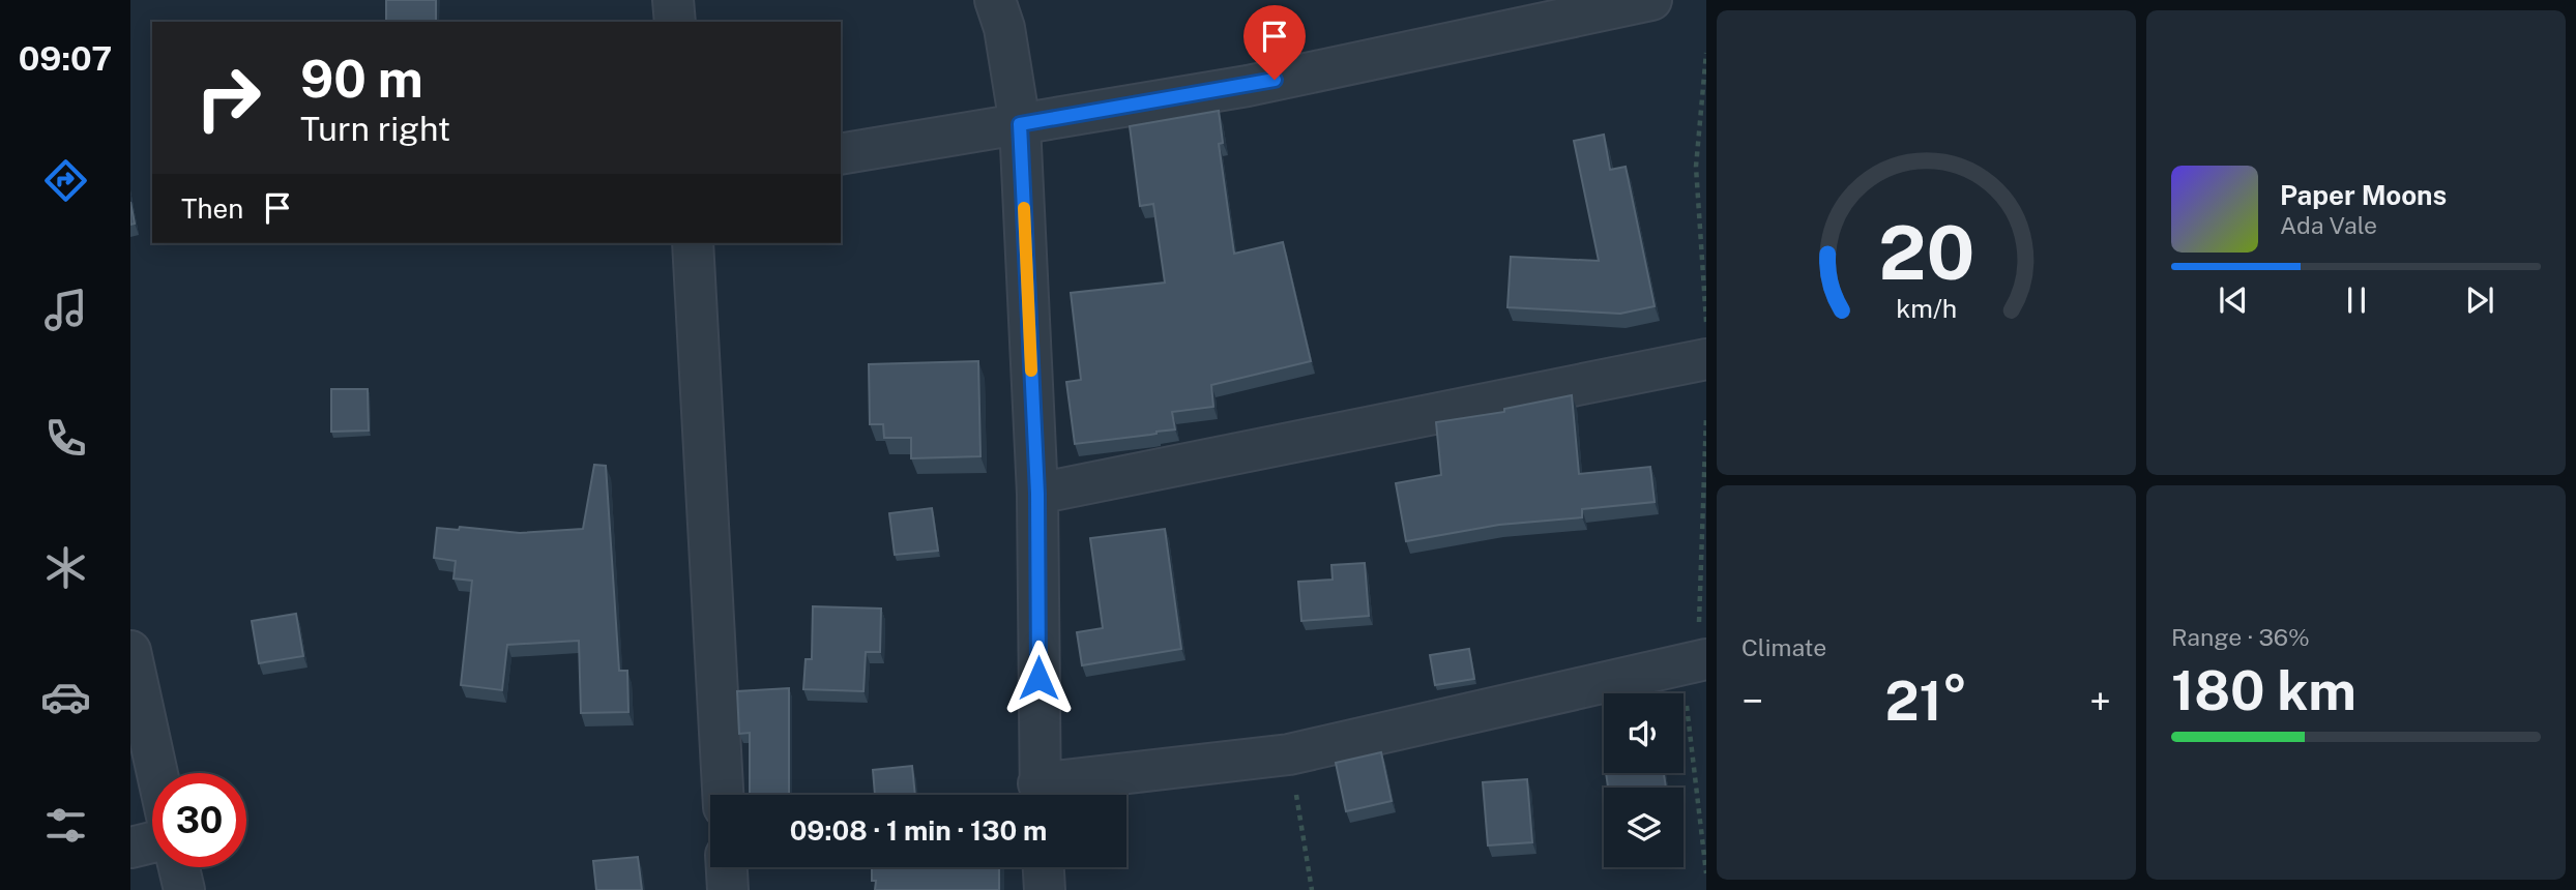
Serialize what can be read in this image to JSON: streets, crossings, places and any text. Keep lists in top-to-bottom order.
{
  "page": {
    "tabs": "09:07",
    "turn": ["90 m", "Turn right"],
    "song": ["Paper Moons", "Ada Vale"],
    "then": "Then",
    "tile": [
      "Climate",
      ["Range · 36%", "180 km"]
    ],
    "heat": ["−", "21°", "+"],
    "limit": "30",
    "trip": "09:08 · 1 min · 130 m",
    "gauge": ["20", "km/h"]
  }
}
